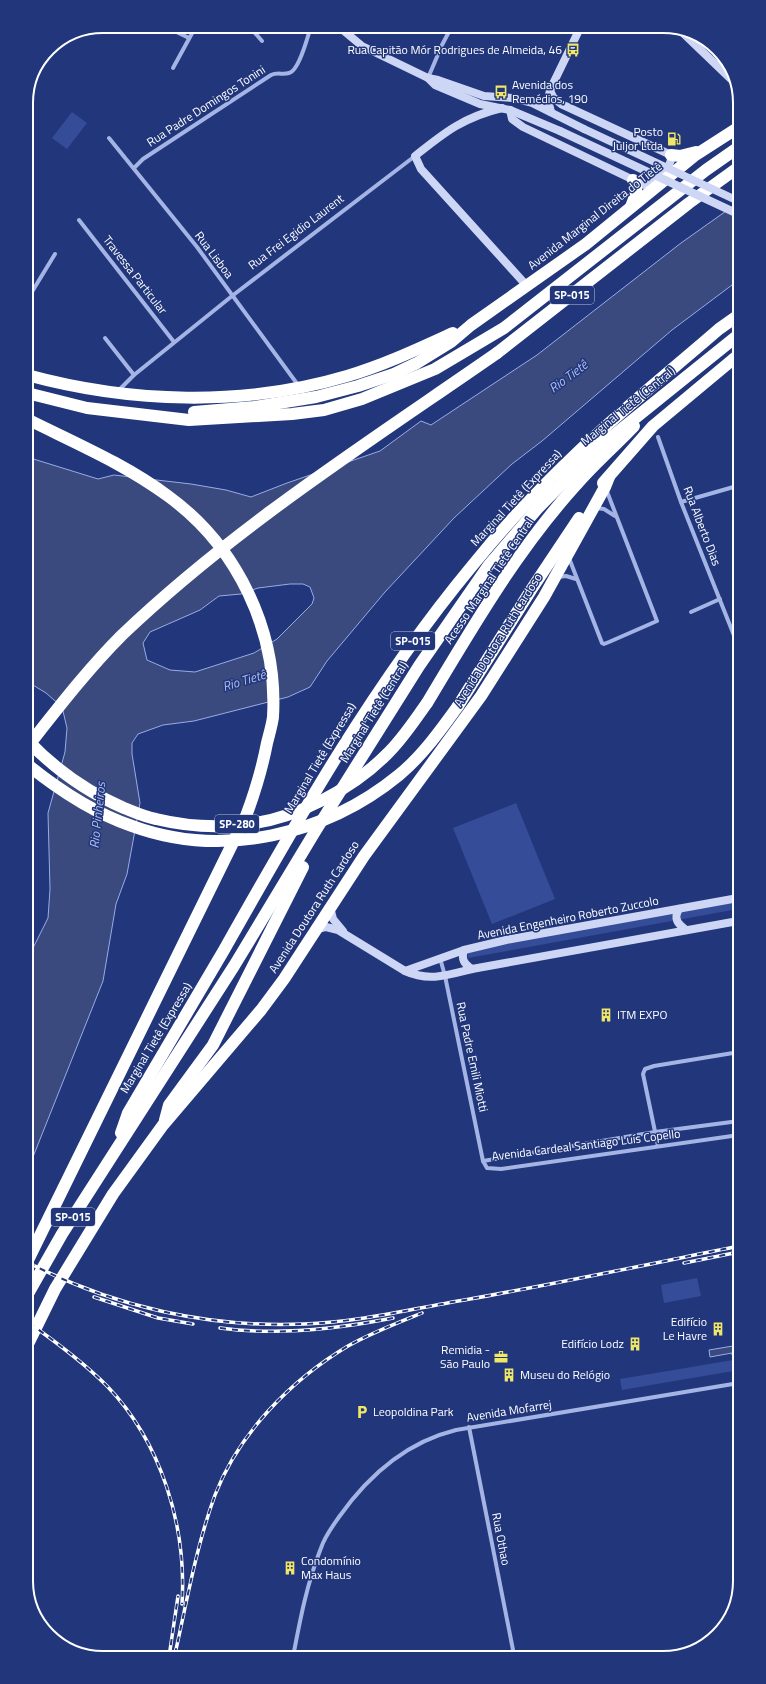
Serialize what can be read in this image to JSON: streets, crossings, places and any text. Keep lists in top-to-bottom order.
{
  "streets": {
    "highway": [
      "Avenida Marginal Direita do Tietê",
      "SP-015",
      "Marginal Tietê (Central)",
      "Marginal Tietê (Expressa)",
      "Acesso Marginal Tietê Central",
      "Avenida Doutora Ruth Cardoso",
      "SP-280"
    ],
    "street": [
      "Rua Padre Domingos Tonini",
      "Rua Frei Egidio Laurent",
      "Rua Lisboa",
      "Travessa Particular",
      "Rua Alberto Dias",
      "Avenida Engenheiro Roberto Zuccolo",
      "Rua Padre Emili Miotti",
      "Avenida Cardeal Santiago Luís Copello",
      "Avenida Mofarrej",
      "Rua Othao"
    ]
  },
  "crossings": [
    ["Rua Padre Domingos Tonini", "Rua Lisboa"],
    ["Rua Frei Egidio Laurent", "Rua Lisboa"],
    ["Rua Frei Egidio Laurent", "Travessa Particular"],
    ["Marginal Tietê (Central)", "Marginal Tietê (Expressa)"],
    ["Marginal Tietê (Central)", "Acesso Marginal Tietê Central"],
    ["Avenida Engenheiro Roberto Zuccolo", "Rua Padre Emili Miotti"],
    ["Rua Padre Emili Miotti", "Avenida Cardeal Santiago Luís Copello"],
    ["Avenida Mofarrej", "Rua Othao"]
  ],
  "water": ["Rio Tietê", "Rio Pinheiros"],
  "places": {
    "bus stop": ["Rua Capitão Mór Rodrigues de Almeida, 46", "Avenida dos Remédios, 190"],
    "fuel station": ["Posto Juljor Ltda"],
    "building": [
      "ITM EXPO",
      "Edifício Le Havre",
      "Edifício Lodz",
      "Museu do Relógio",
      "Condomínio Max Haus"
    ],
    "office": ["Remidia - São Paulo"],
    "parking": ["Leopoldina Park"]
  }
}
